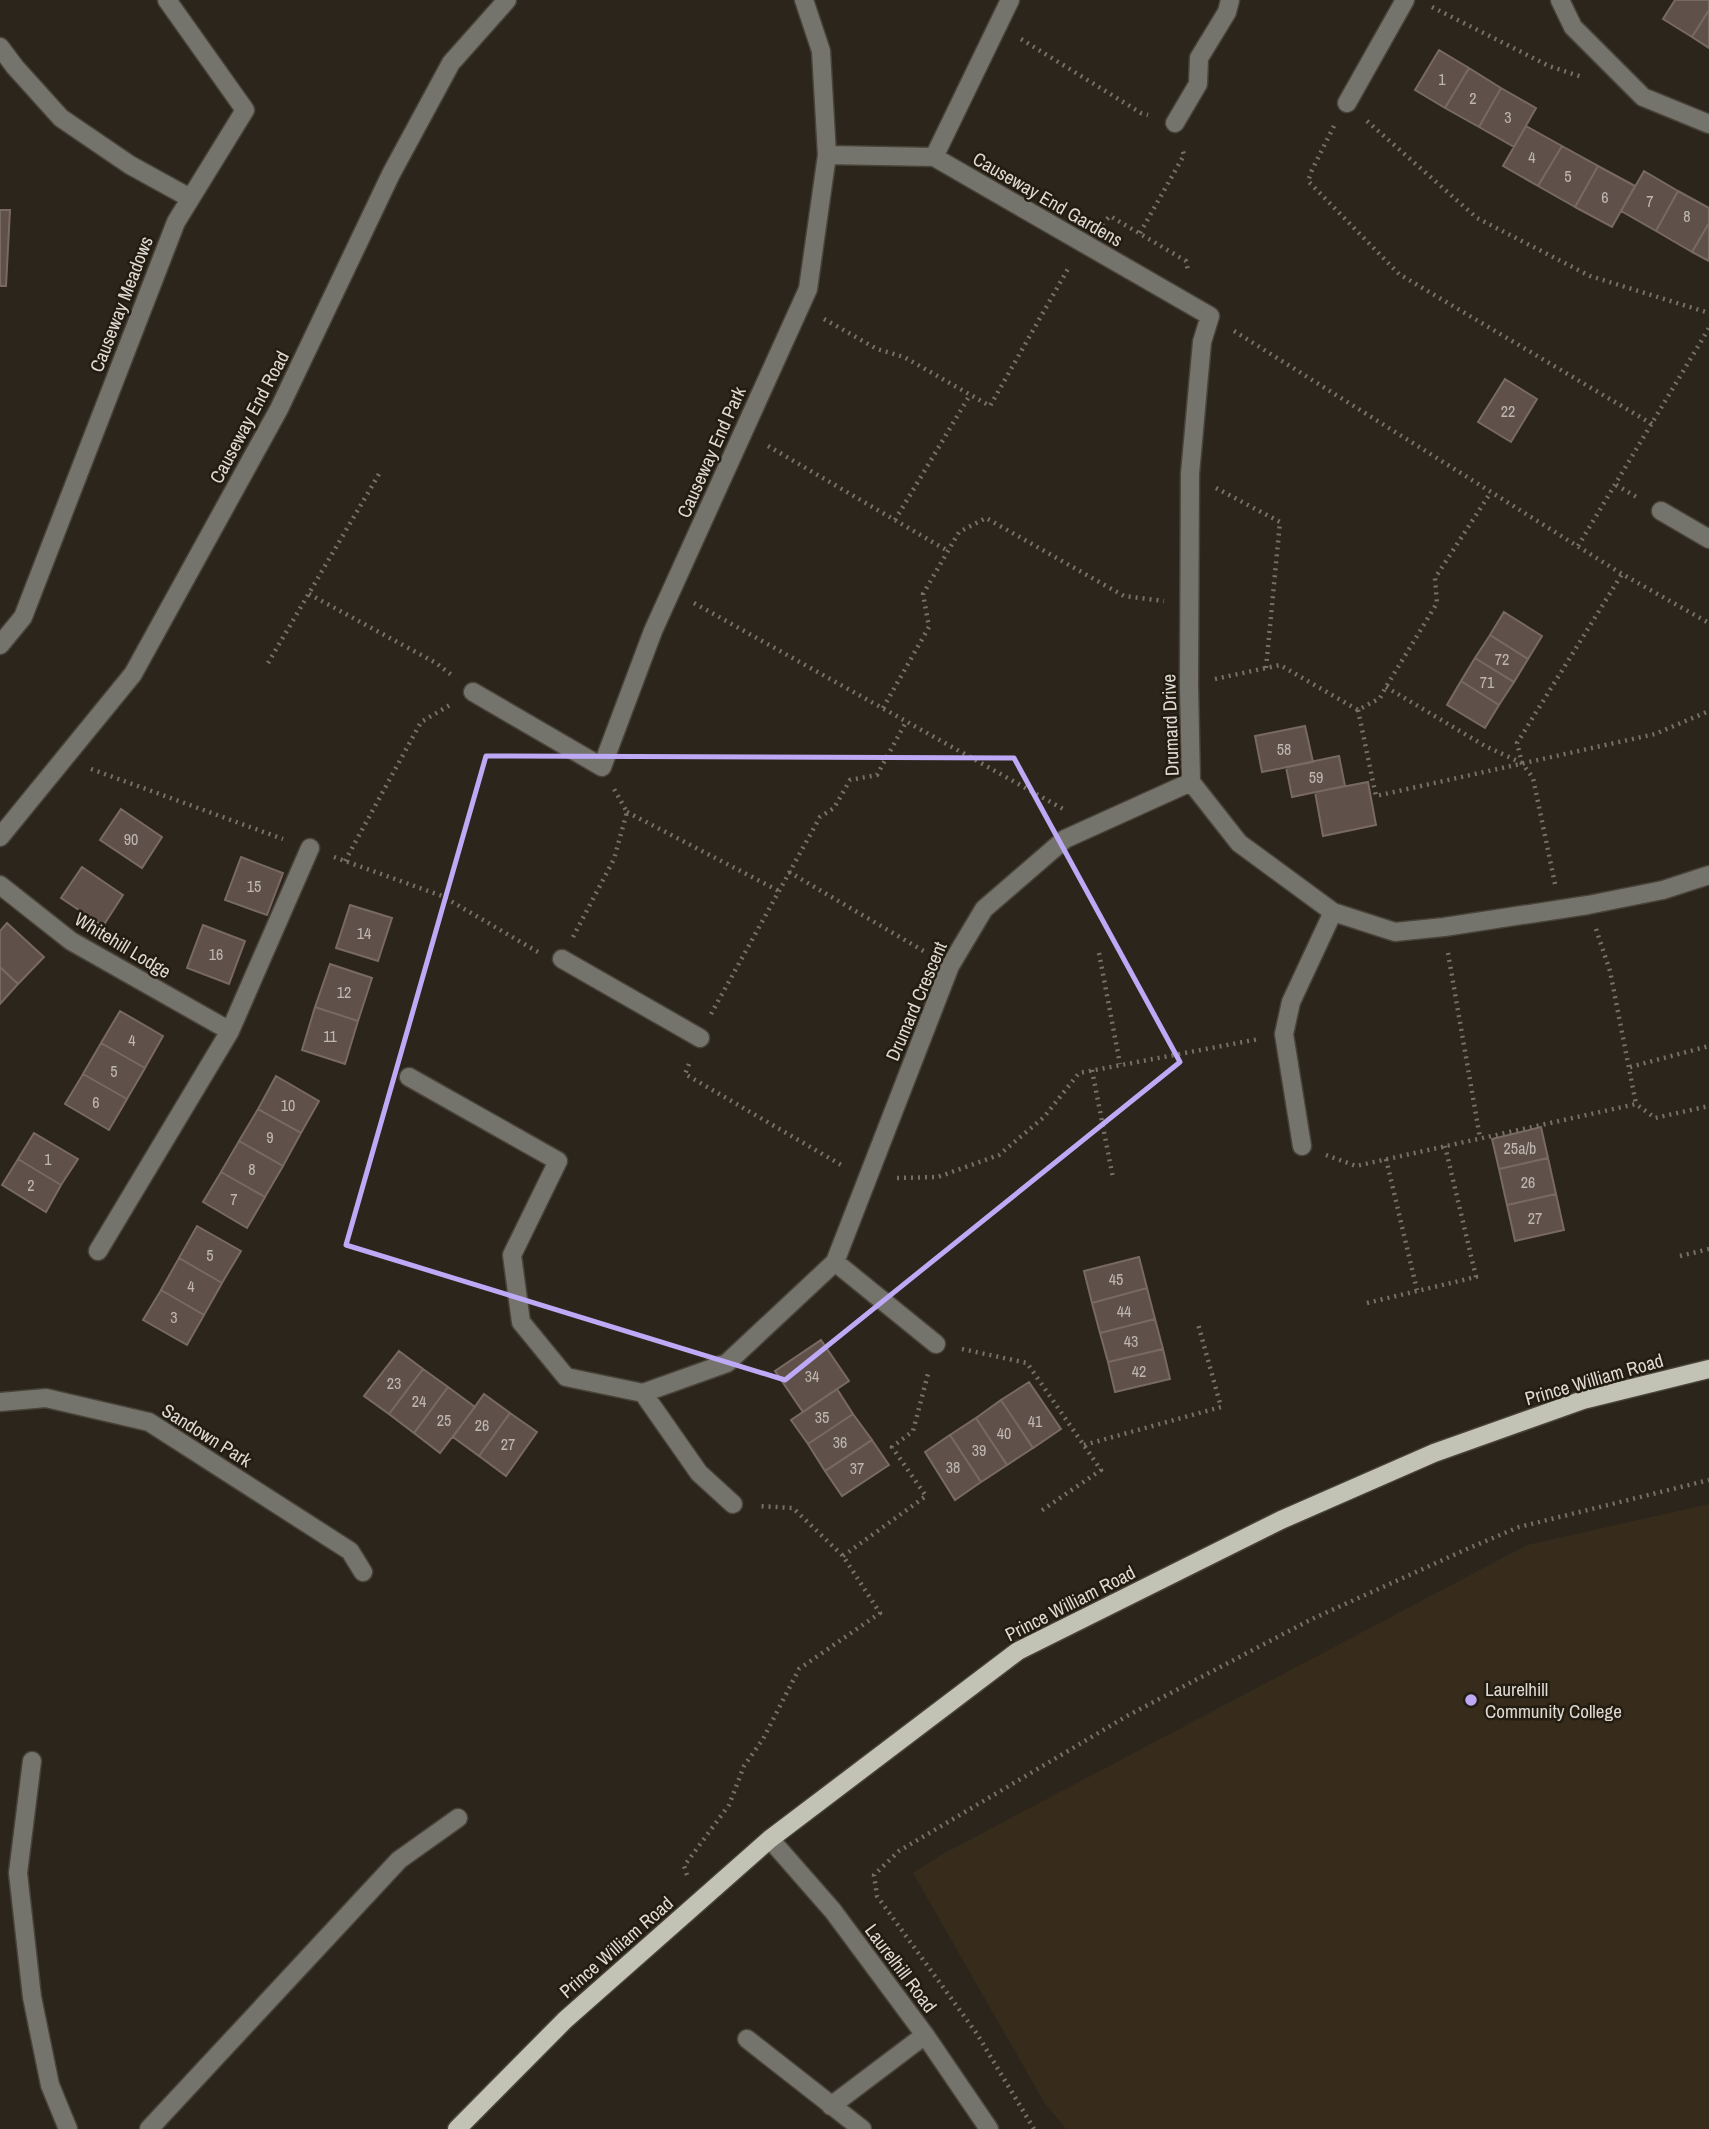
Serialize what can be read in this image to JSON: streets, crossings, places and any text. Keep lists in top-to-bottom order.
{
  "streets": {
    "main road": ["Prince William Road"],
    "street": [
      "Causeway End Gardens",
      "Causeway Meadows",
      "Causeway End Road",
      "Causeway End Park",
      "Drumard Drive",
      "Whitehill Lodge",
      "Drumard Crescent",
      "Sandown Park",
      "Laurelhill Road"
    ]
  },
  "crossings": [
    ["Causeway End Gardens", "Causeway End Park"],
    ["Causeway End Gardens", "Drumard Drive"],
    ["Drumard Drive", "Drumard Crescent"],
    ["Prince William Road", "Laurelhill Road"]
  ],
  "places": ["Laurelhill Community College"],
  "house_numbers": [
    "1",
    "2",
    "3",
    "4",
    "5",
    "6",
    "7",
    "8",
    "22",
    "72",
    "71",
    "58",
    "59",
    "90",
    "15",
    "14",
    "16",
    "12",
    "11",
    "4",
    "5",
    "6",
    "10",
    "9",
    "25a/b",
    "1",
    "8",
    "26",
    "2",
    "7",
    "27",
    "5",
    "45",
    "4",
    "44",
    "3",
    "43",
    "42",
    "34",
    "23",
    "24",
    "35",
    "25",
    "41",
    "26",
    "40",
    "36",
    "27",
    "39",
    "38",
    "37"
  ]
}
